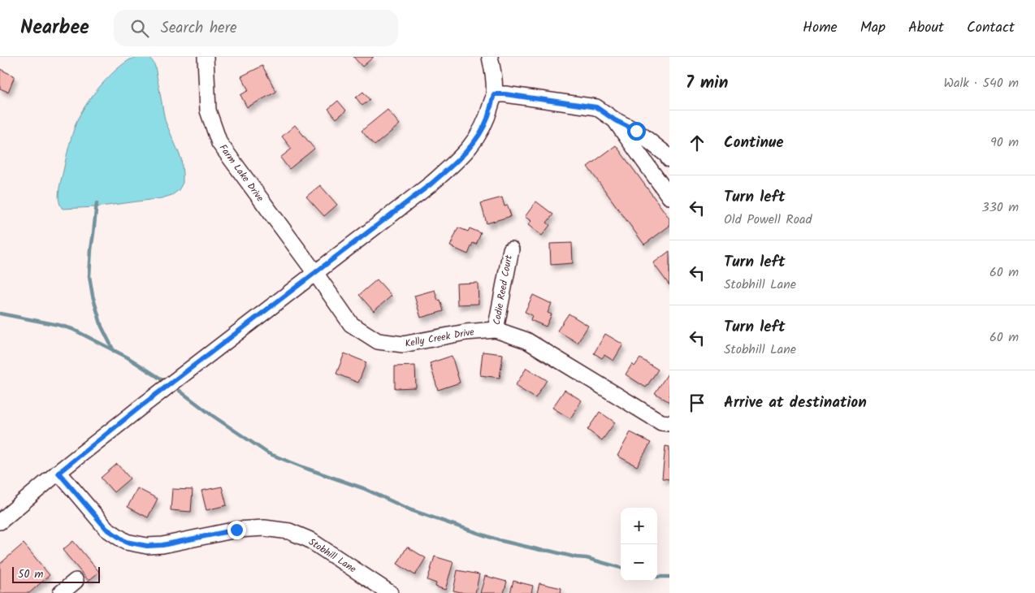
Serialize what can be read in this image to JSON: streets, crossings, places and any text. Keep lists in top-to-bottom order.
{
  "streets": {
    "street": [
      "Farm Lake Drive",
      "Codie Reed Court",
      "Kelly Creek Drive",
      "Stobhill Lane"
    ]
  },
  "crossings": [
    ["Farm Lake Drive", "Kelly Creek Drive"],
    ["Codie Reed Court", "Kelly Creek Drive"]
  ],
  "scale_bar": "50 m",
  "page": {
    "header": "Nearbee",
    "search": "Search here",
    "nav": [
      "Home",
      "Map",
      "About",
      "Contact"
    ],
    "heading": ["7 min", "Walk · 540 m"],
    "list": [
      ["Continue", "90 m"],
      ["Turn left", "Old Powell Road", "330 m"],
      ["Turn left", "Stobhill Lane", "60 m"],
      ["Turn left", "Stobhill Lane", "60 m"],
      "Arrive at destination"
    ],
    "map_buttons": ["+", "−"],
    "scale": "50 m"
  }
}
